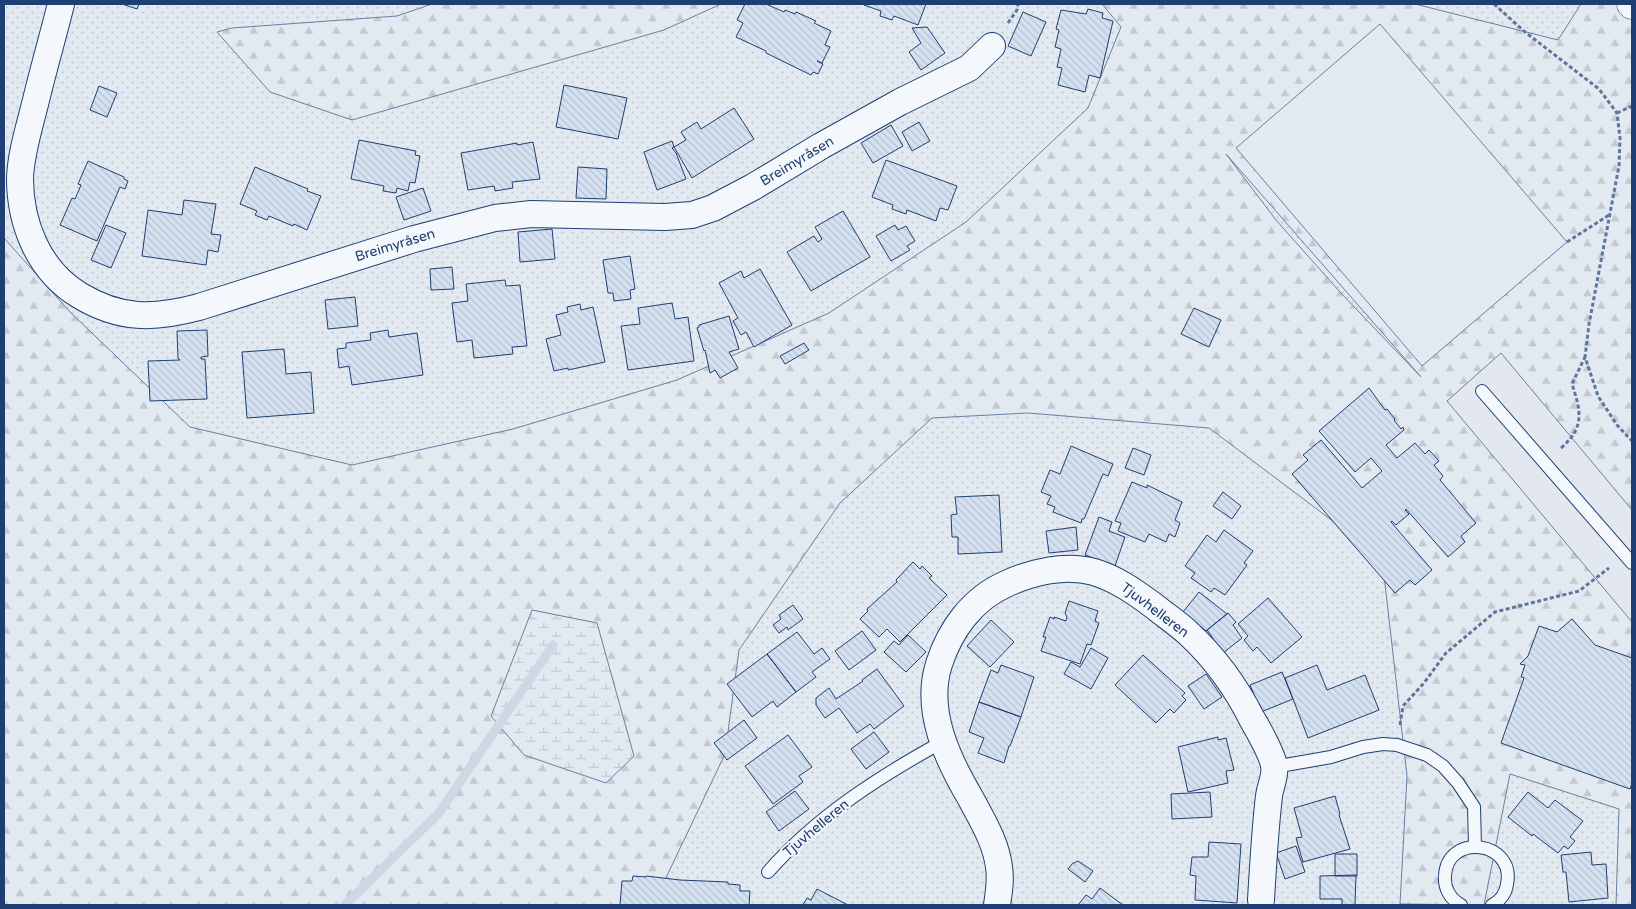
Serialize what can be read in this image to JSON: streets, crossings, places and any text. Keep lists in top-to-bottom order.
{
  "streets": {
    "street": ["Breimyråsen", "Tjuvhelleren"]
  }
}
